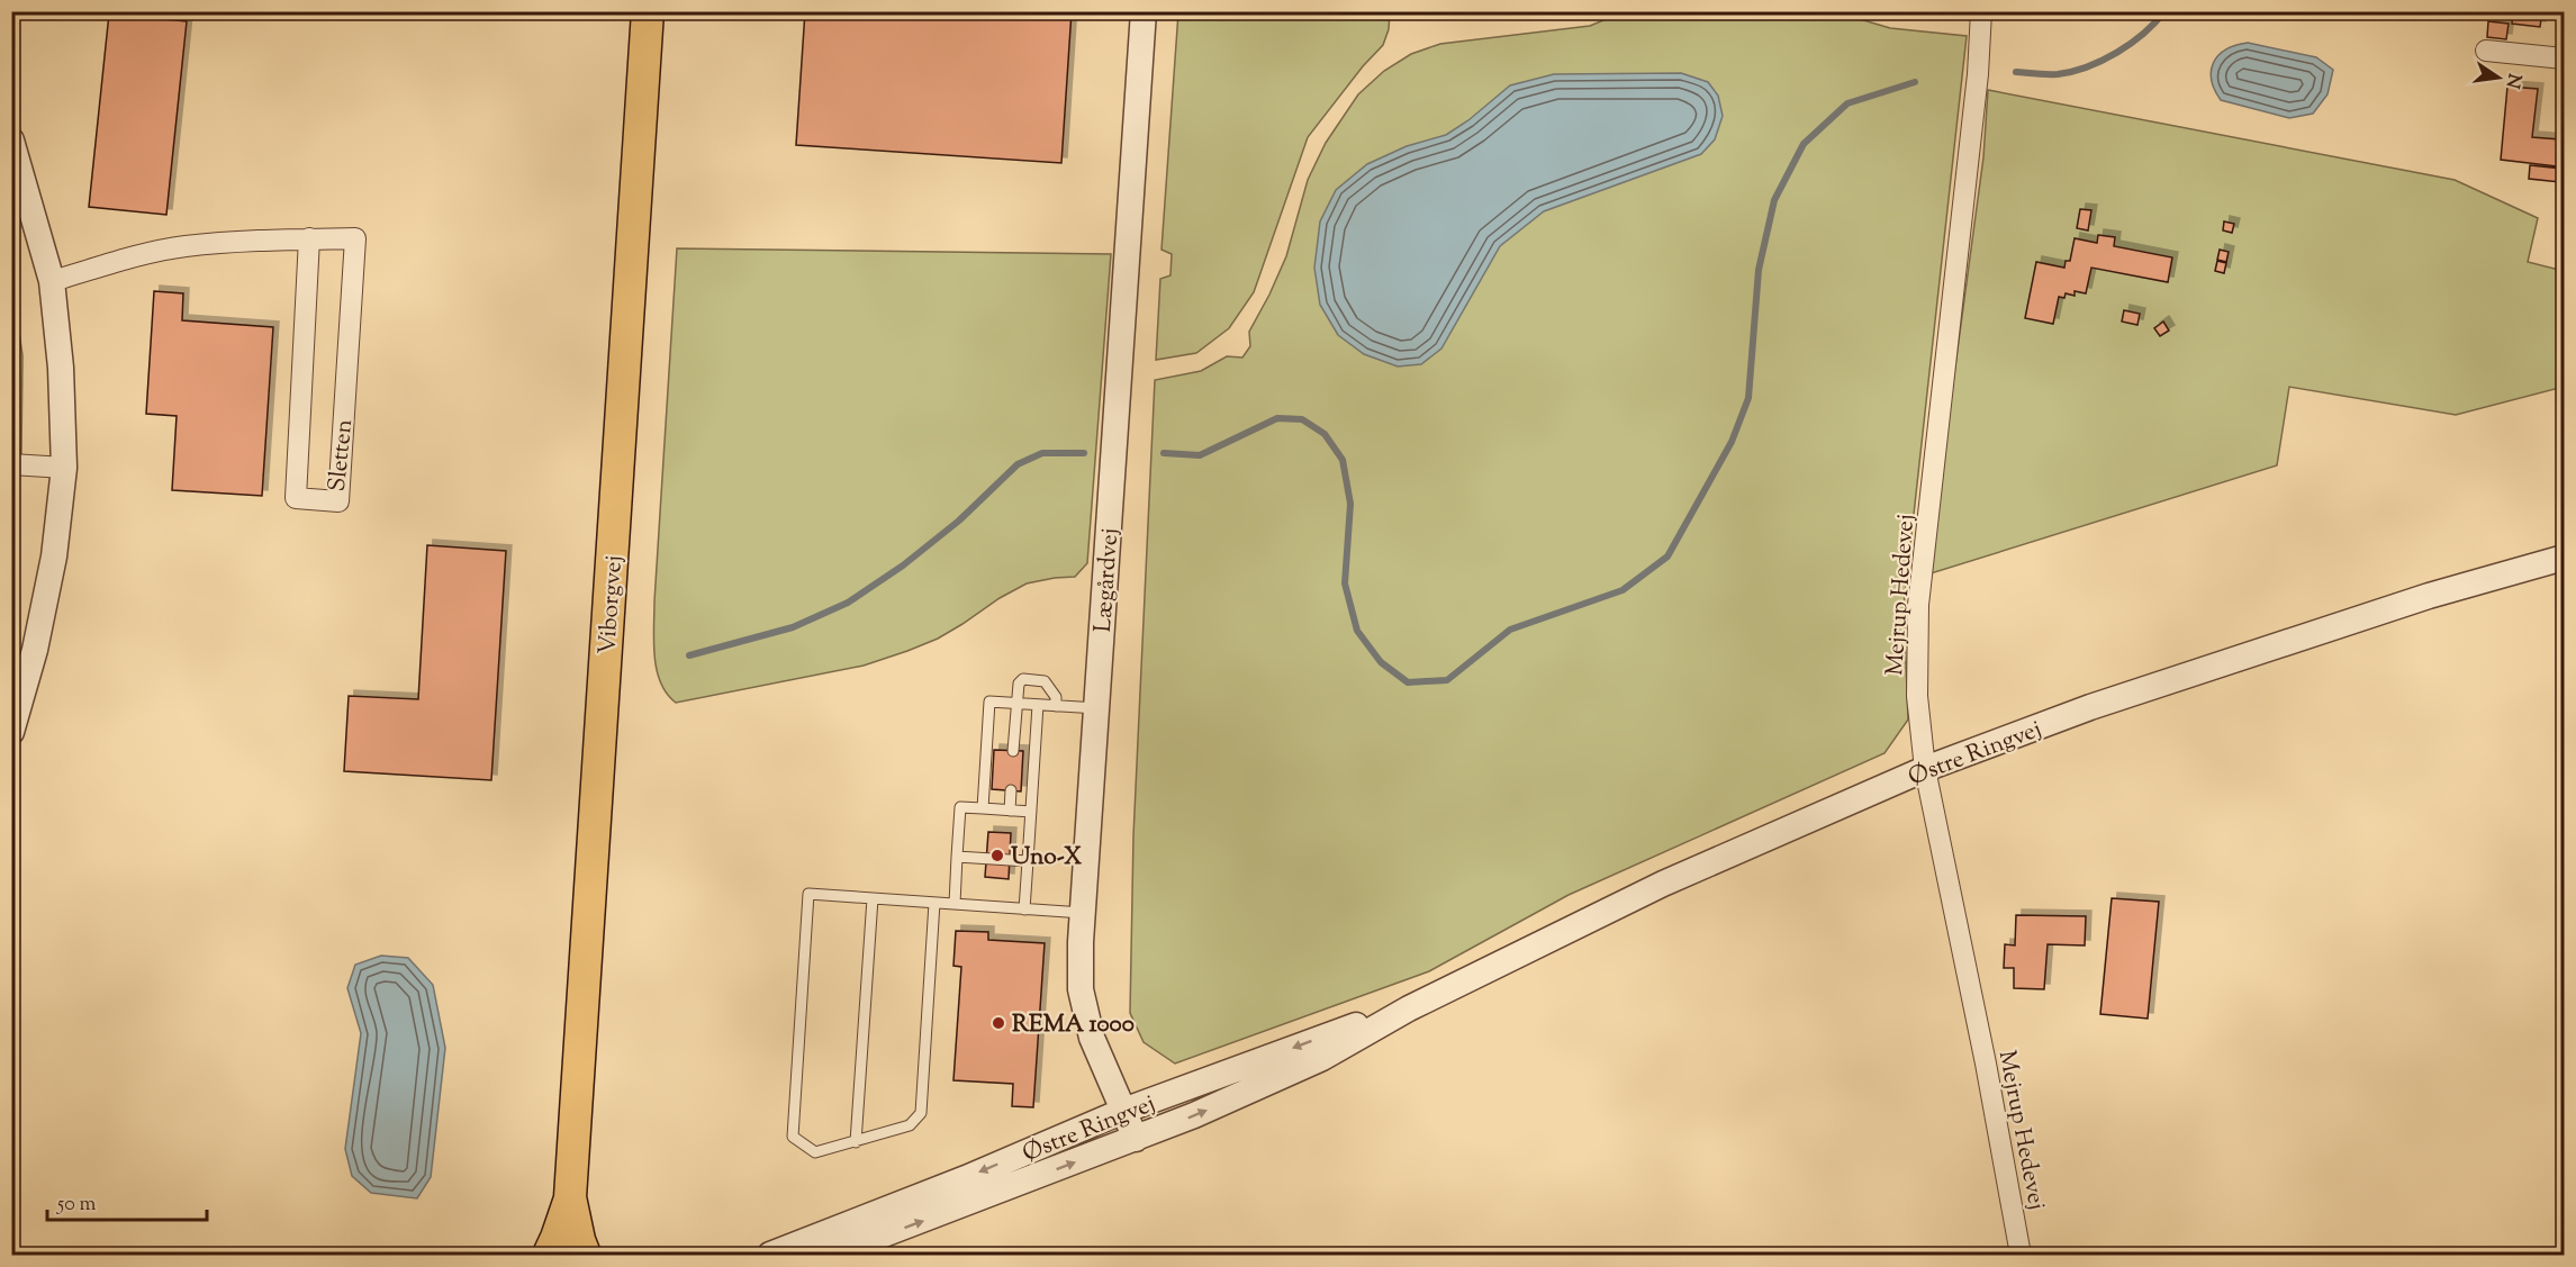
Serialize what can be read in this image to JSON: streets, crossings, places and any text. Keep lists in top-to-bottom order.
{
  "streets": {
    "main road": ["Viborgvej"],
    "street": [
      "Sletten",
      "Lægårdvej",
      "Mejrup Hedevej",
      "Østre Ringvej"
    ]
  },
  "crossings": [
    ["Lægårdvej", "Østre Ringvej"],
    ["Mejrup Hedevej", "Østre Ringvej"]
  ],
  "places": ["Uno-X", "REMA 1000"],
  "scale_bar": "50 m",
  "north": "right"
}
